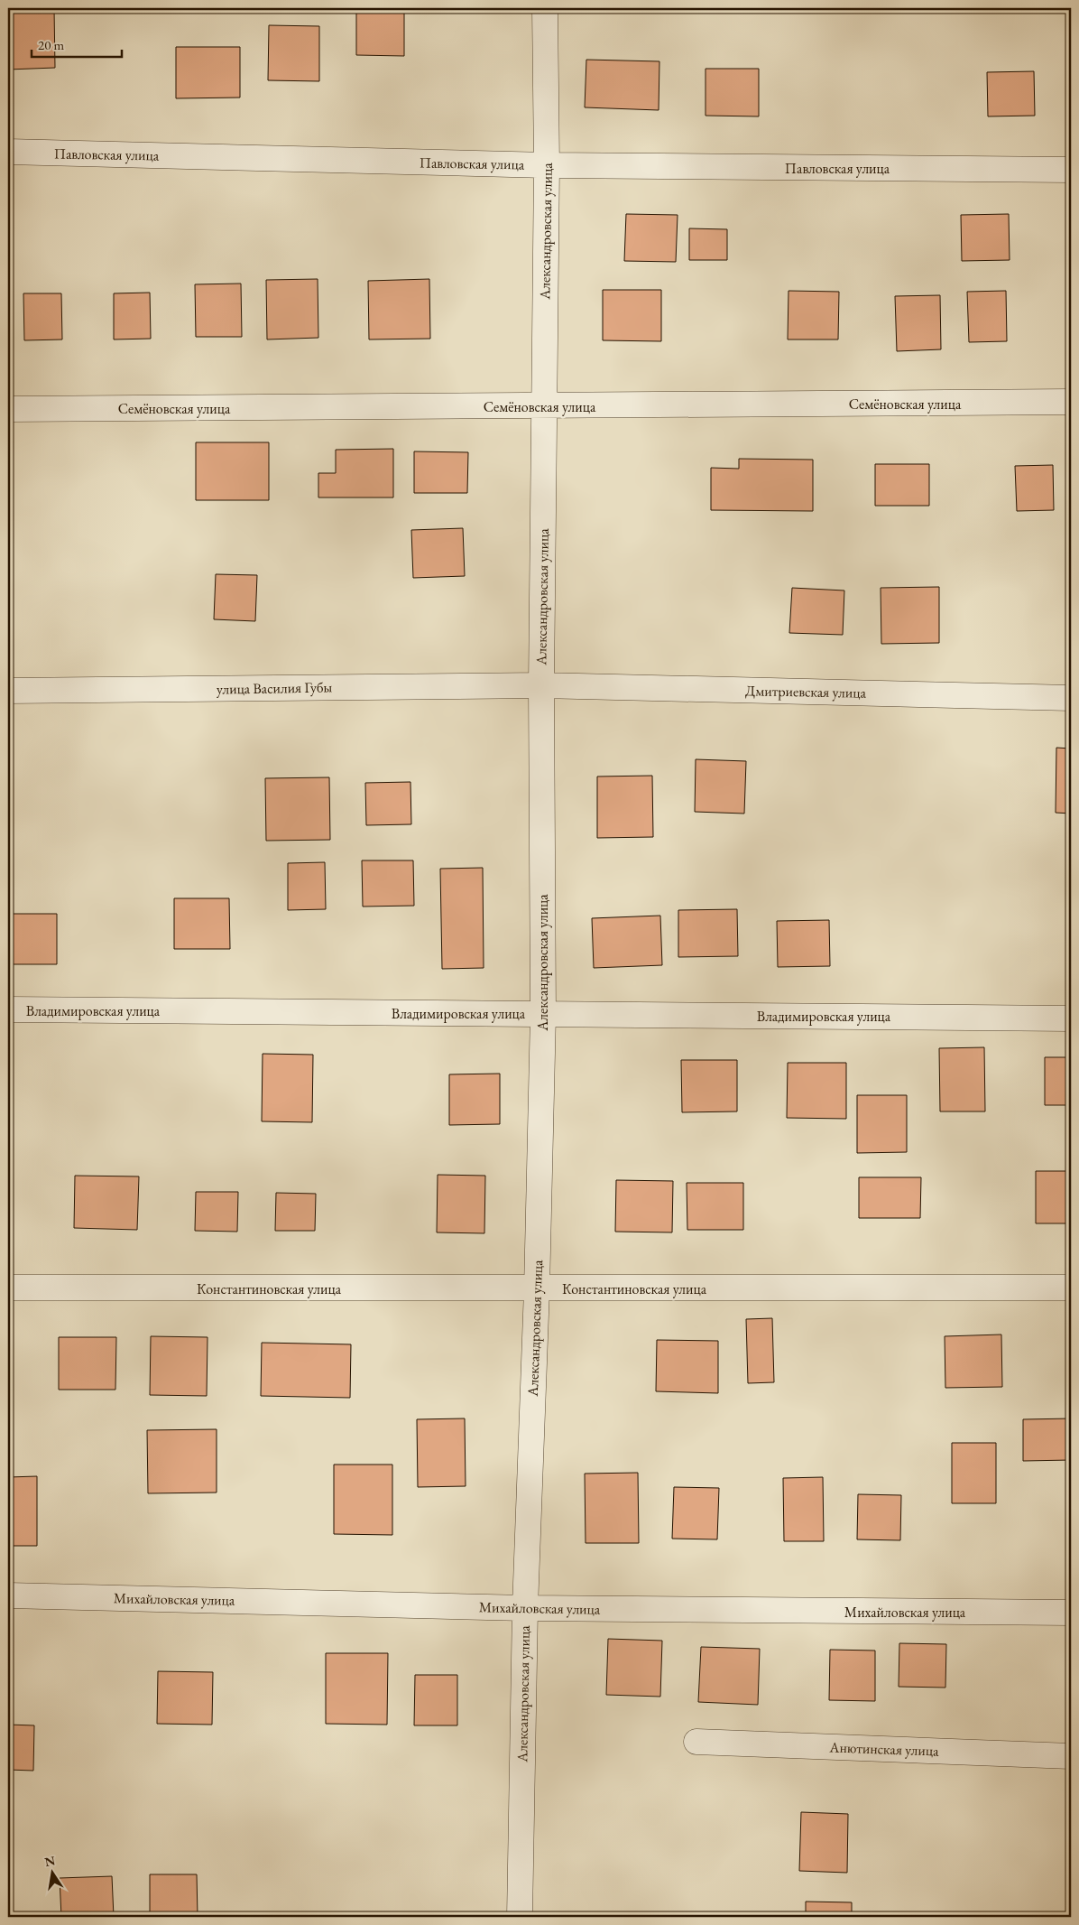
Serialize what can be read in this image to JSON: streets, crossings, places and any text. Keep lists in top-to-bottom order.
{
  "streets": {
    "street": [
      "Павловская улица",
      "Александровская улица",
      "Семёновская улица",
      "улица Василия Губы",
      "Дмитриевская улица",
      "Владимировская улица",
      "Константиновская улица",
      "Михайловская улица",
      "Анютинская улица"
    ]
  },
  "crossings": [
    ["Павловская улица", "Александровская улица"],
    ["Александровская улица", "Семёновская улица"],
    ["Александровская улица", "улица Василия Губы"],
    ["Александровская улица", "Дмитриевская улица"],
    ["Александровская улица", "Владимировская улица"],
    ["Александровская улица", "Константиновская улица"],
    ["Александровская улица", "Михайловская улица"],
    ["улица Василия Губы", "Дмитриевская улица"]
  ],
  "scale_bar": "20 m",
  "north": "top"
}
